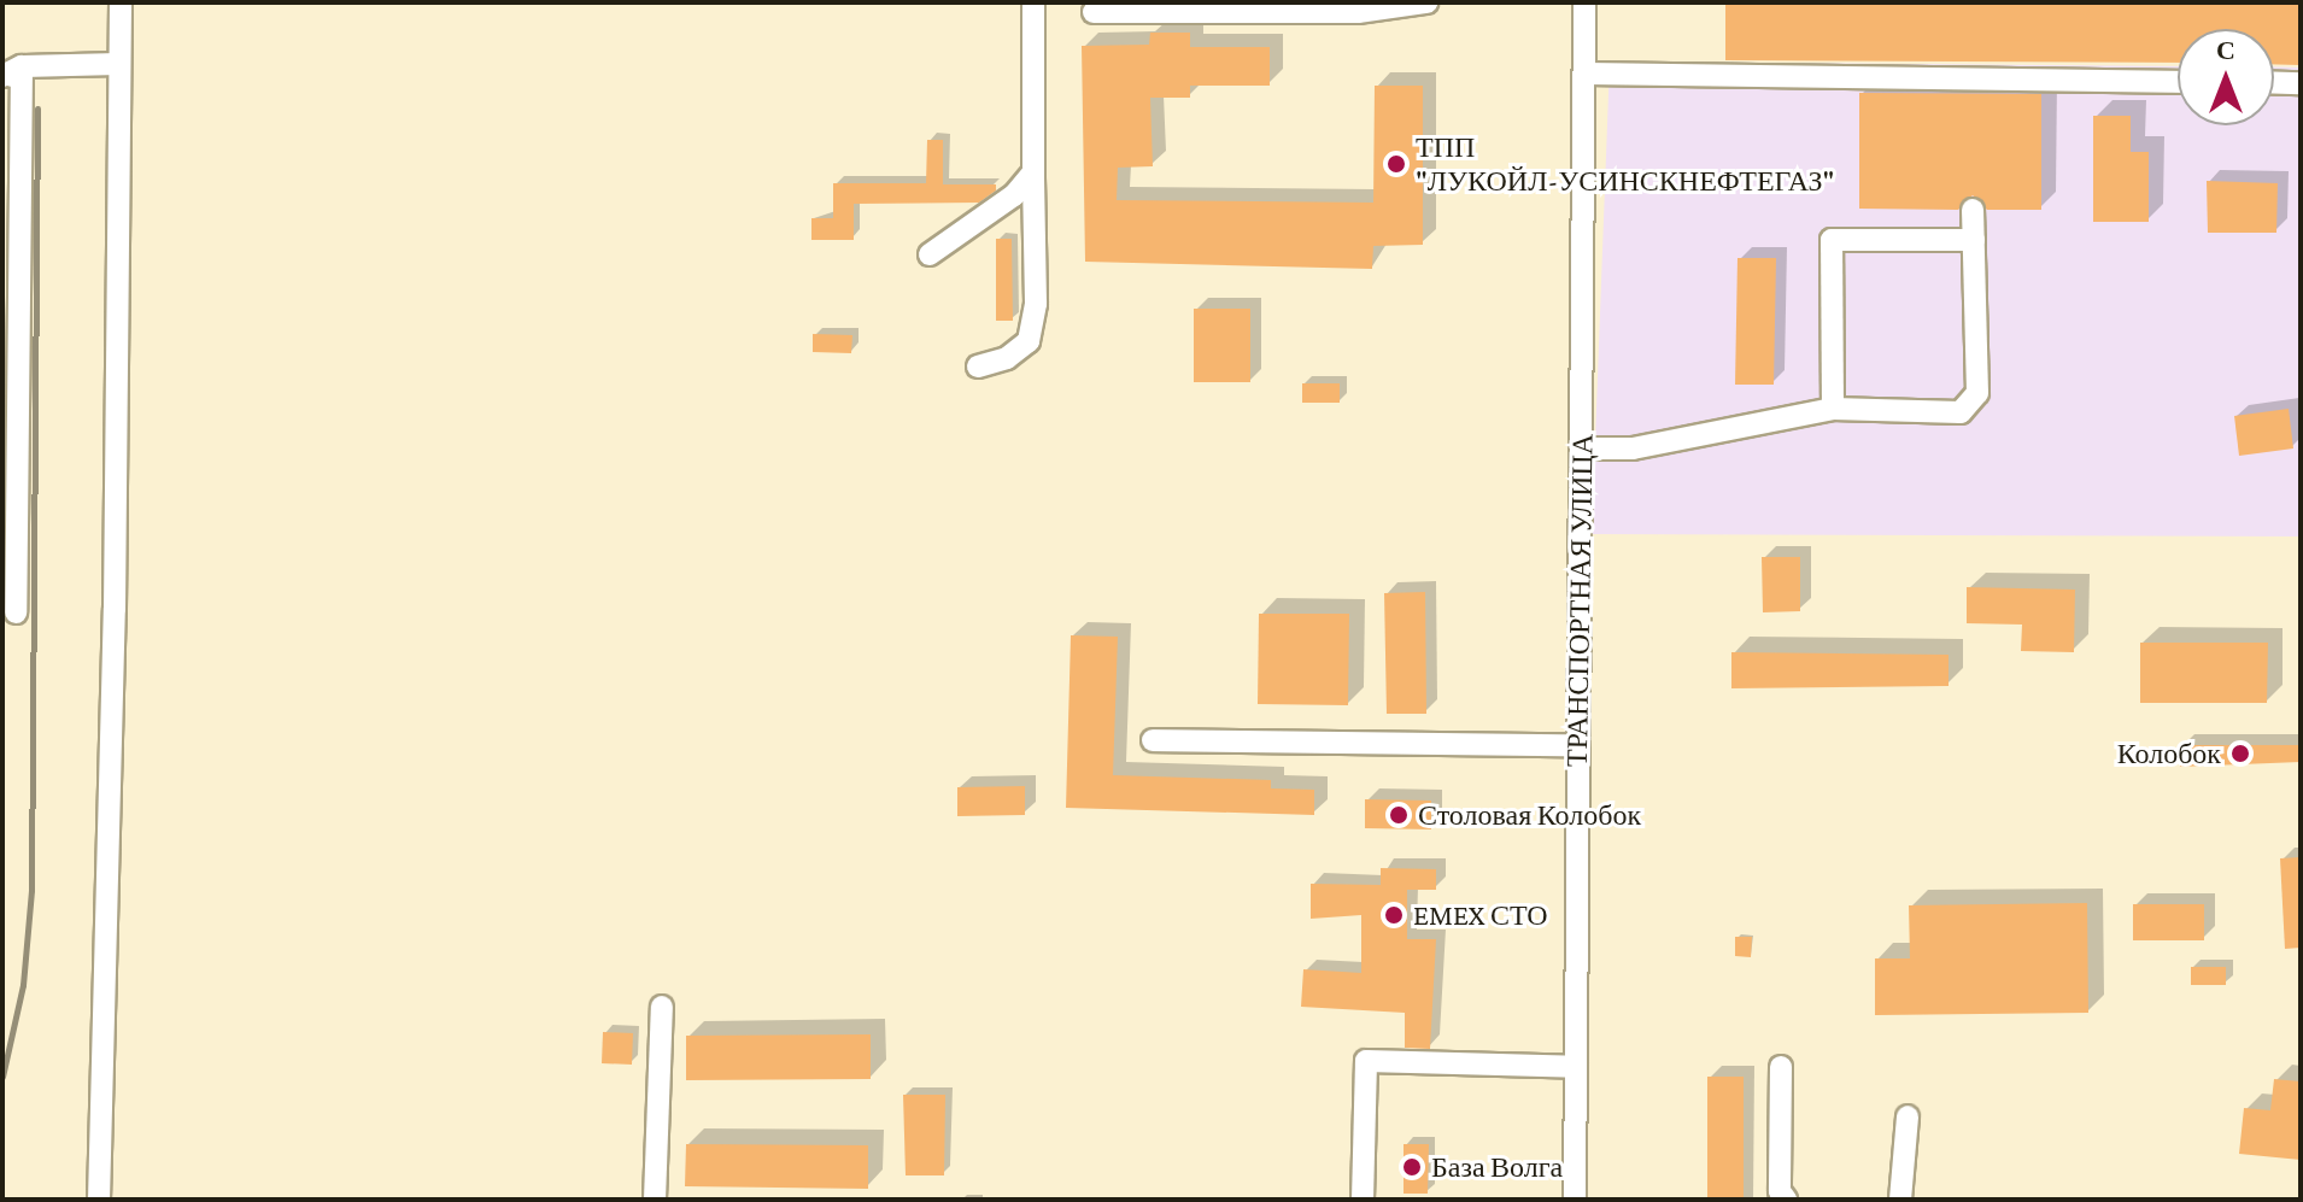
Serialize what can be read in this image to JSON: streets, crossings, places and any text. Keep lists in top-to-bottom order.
{
  "streets": {
    "street": ["ТРАНСПОРТНАЯ УЛИЦА"]
  },
  "places": [
    "ТПП \"ЛУКОЙЛ-УСИНСКНЕФТЕГАЗ\"",
    "Колобок",
    "Столовая Колобок",
    "EMEX СТО",
    "База Волга"
  ],
  "north": "top"
}
